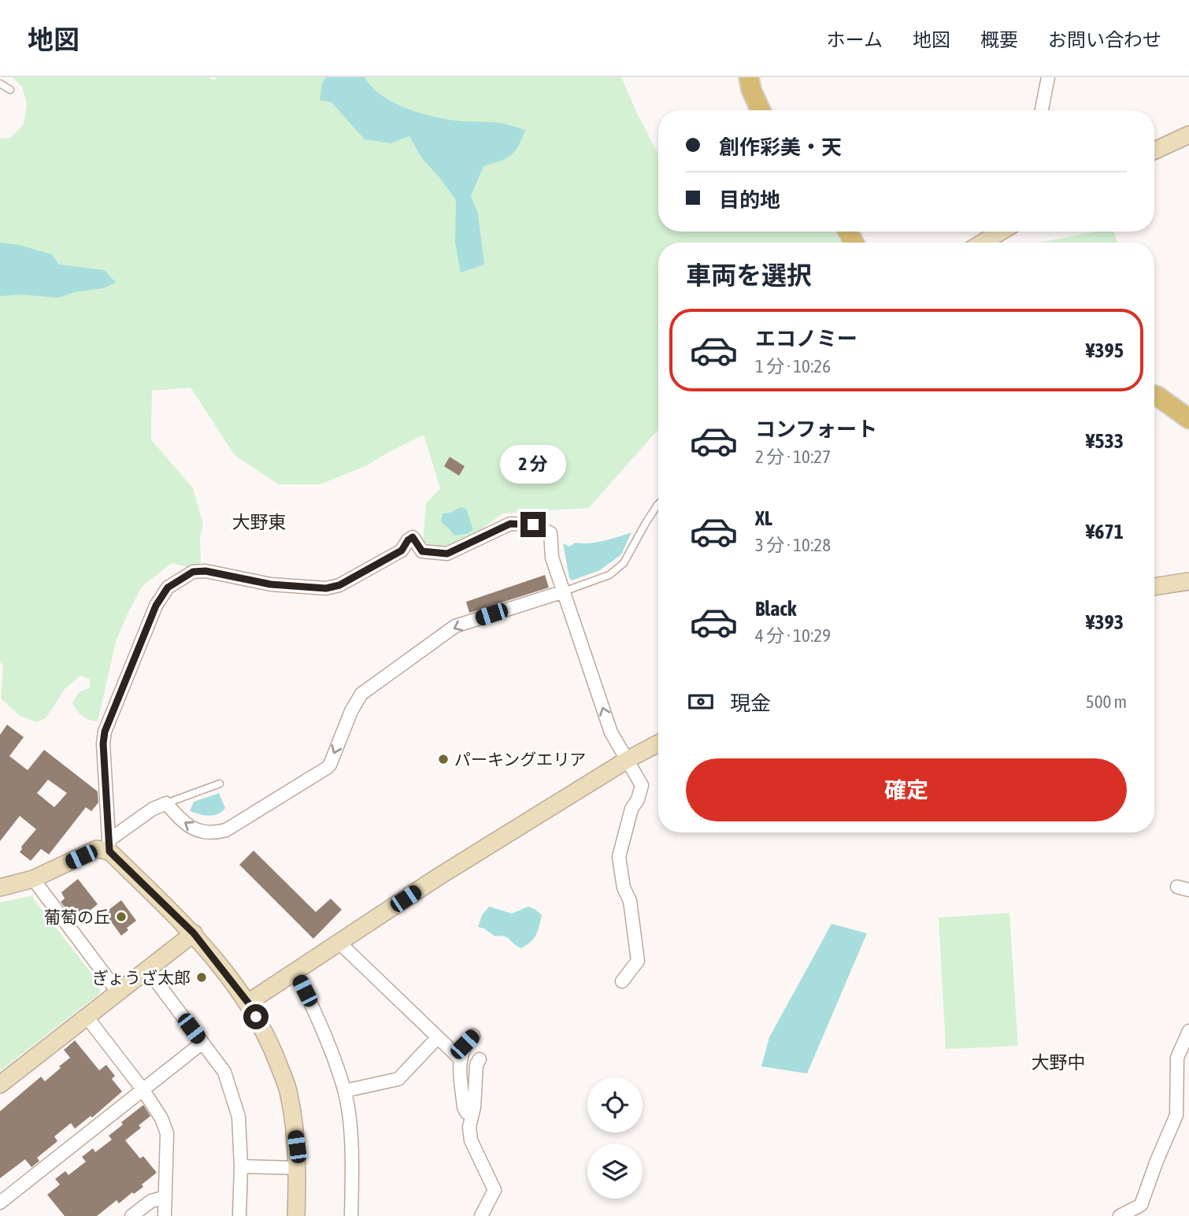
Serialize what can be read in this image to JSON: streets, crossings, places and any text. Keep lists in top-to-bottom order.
{
  "districts": ["大野東", "大野中"],
  "places": ["パーキングエリア", "葡萄の丘", "ぎょうざ太郎"],
  "page": {
    "header": "地図",
    "nav": [
      "ホーム",
      "地図",
      "概要",
      "お問い合わせ"
    ],
    "banner": ["創作彩美・天", "目的地"],
    "heading": "車両を選択",
    "list": [
      {
        "name": "エコノミー",
        "note": "1 分 · 10:26",
        "value": "¥395"
      },
      {
        "name": "コンフォート",
        "note": "2 分 · 10:27",
        "value": "¥533"
      },
      {
        "name": "XL",
        "note": "3 分 · 10:28",
        "value": "¥671"
      },
      {
        "name": "Black",
        "note": "4 分 · 10:29",
        "value": "¥393"
      }
    ],
    "bubble": "2 分",
    "pay": ["現金", "500 m"],
    "buttons": "確定"
  }
}
